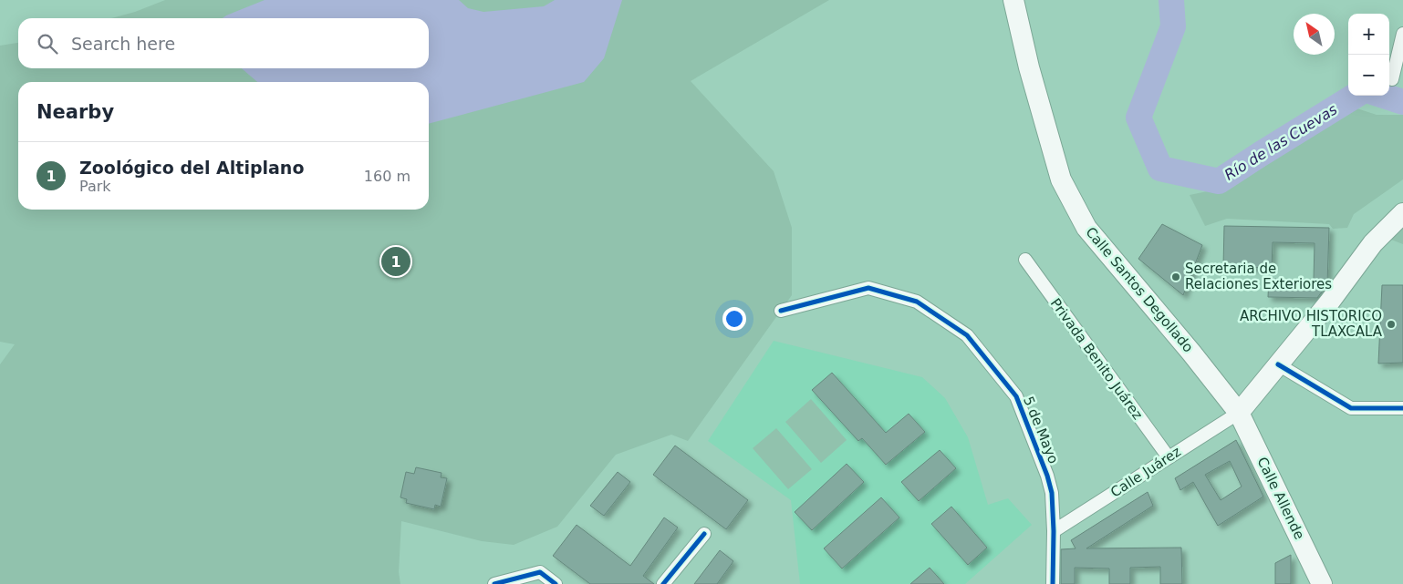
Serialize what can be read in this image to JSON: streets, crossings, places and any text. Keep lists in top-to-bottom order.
{
  "streets": {
    "main road": ["Calle Santos Degollado", "Calle Allende"],
    "street": ["Privada Benito Juárez", "5 de Mayo", "Calle Juárez"]
  },
  "crossings": [
    ["Calle Santos Degollado", "Calle Juárez"],
    ["Calle Santos Degollado", "Calle Allende"],
    ["Privada Benito Juárez", "Calle Juárez"],
    ["5 de Mayo", "Calle Juárez"],
    ["Calle Juárez", "Calle Allende"]
  ],
  "water": ["Río de las Cuevas"],
  "places": ["Secretaria de Relaciones Exteriores", "ARCHIVO HISTORICO TLAXCALA"],
  "north": "top left",
  "page": {
    "map_buttons": ["+", "−"],
    "search": "Search here",
    "heading": "Nearby",
    "list": [
      {
        "mark": "1",
        "name": "Zoológico del Altiplano",
        "note": "Park",
        "value": "160 m"
      }
    ],
    "pins": "1"
  }
}
